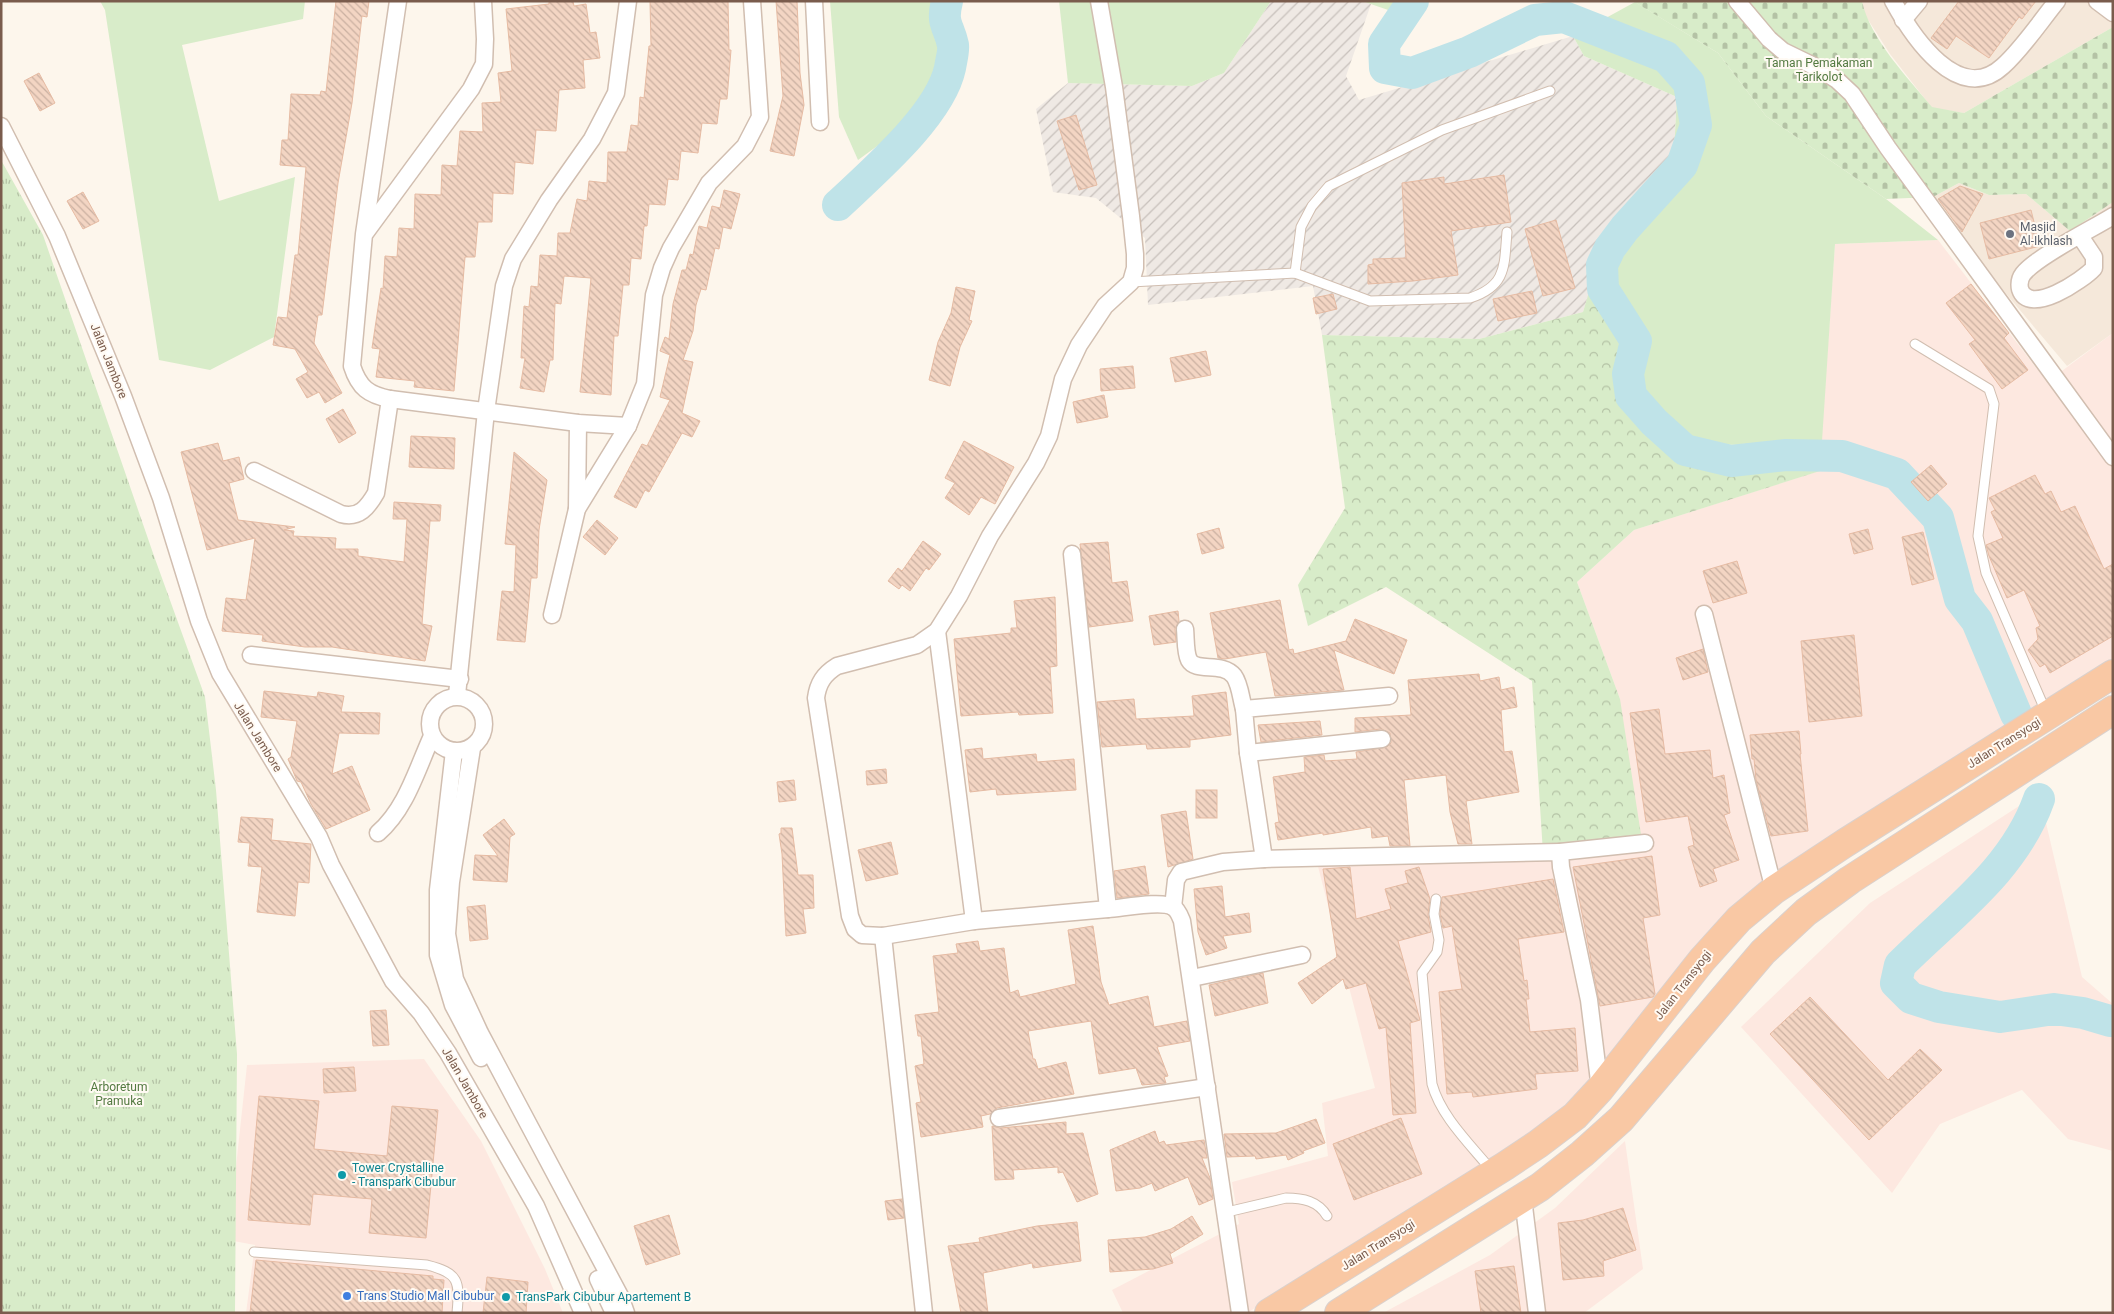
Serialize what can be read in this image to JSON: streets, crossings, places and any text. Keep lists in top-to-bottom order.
{
  "streets": {
    "highway": ["Jalan Transyogi"],
    "street": ["Jalan Jambore"]
  },
  "parks": ["Taman Pemakaman Tarikolot", "Arboretum Pramuka"],
  "places": [
    "Masjid Al-Ikhlash",
    "Tower Crystalline - Transpark Cibubur",
    "Trans Studio Mall Cibubur",
    "TransPark Cibubur Apartement B"
  ]
}
